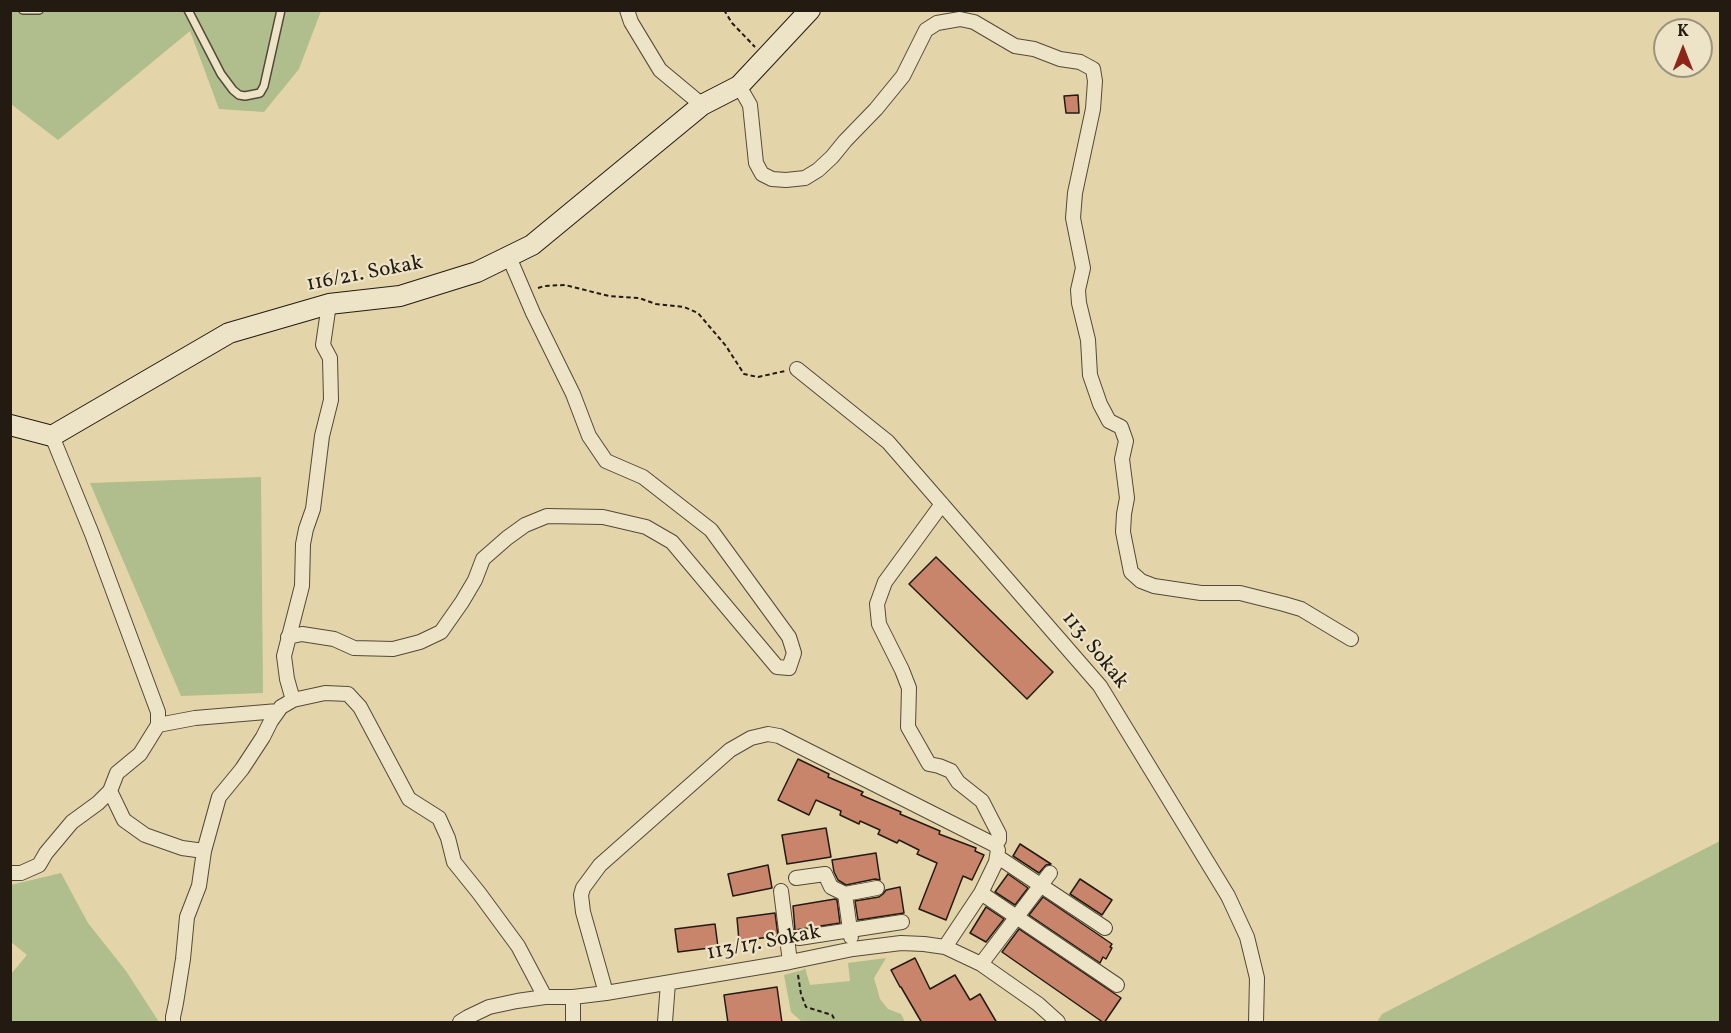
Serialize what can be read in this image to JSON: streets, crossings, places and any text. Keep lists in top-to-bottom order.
{
  "streets": {
    "street": ["116/21. Sokak", "113. Sokak", "113/17. Sokak"]
  },
  "north": "top"
}
